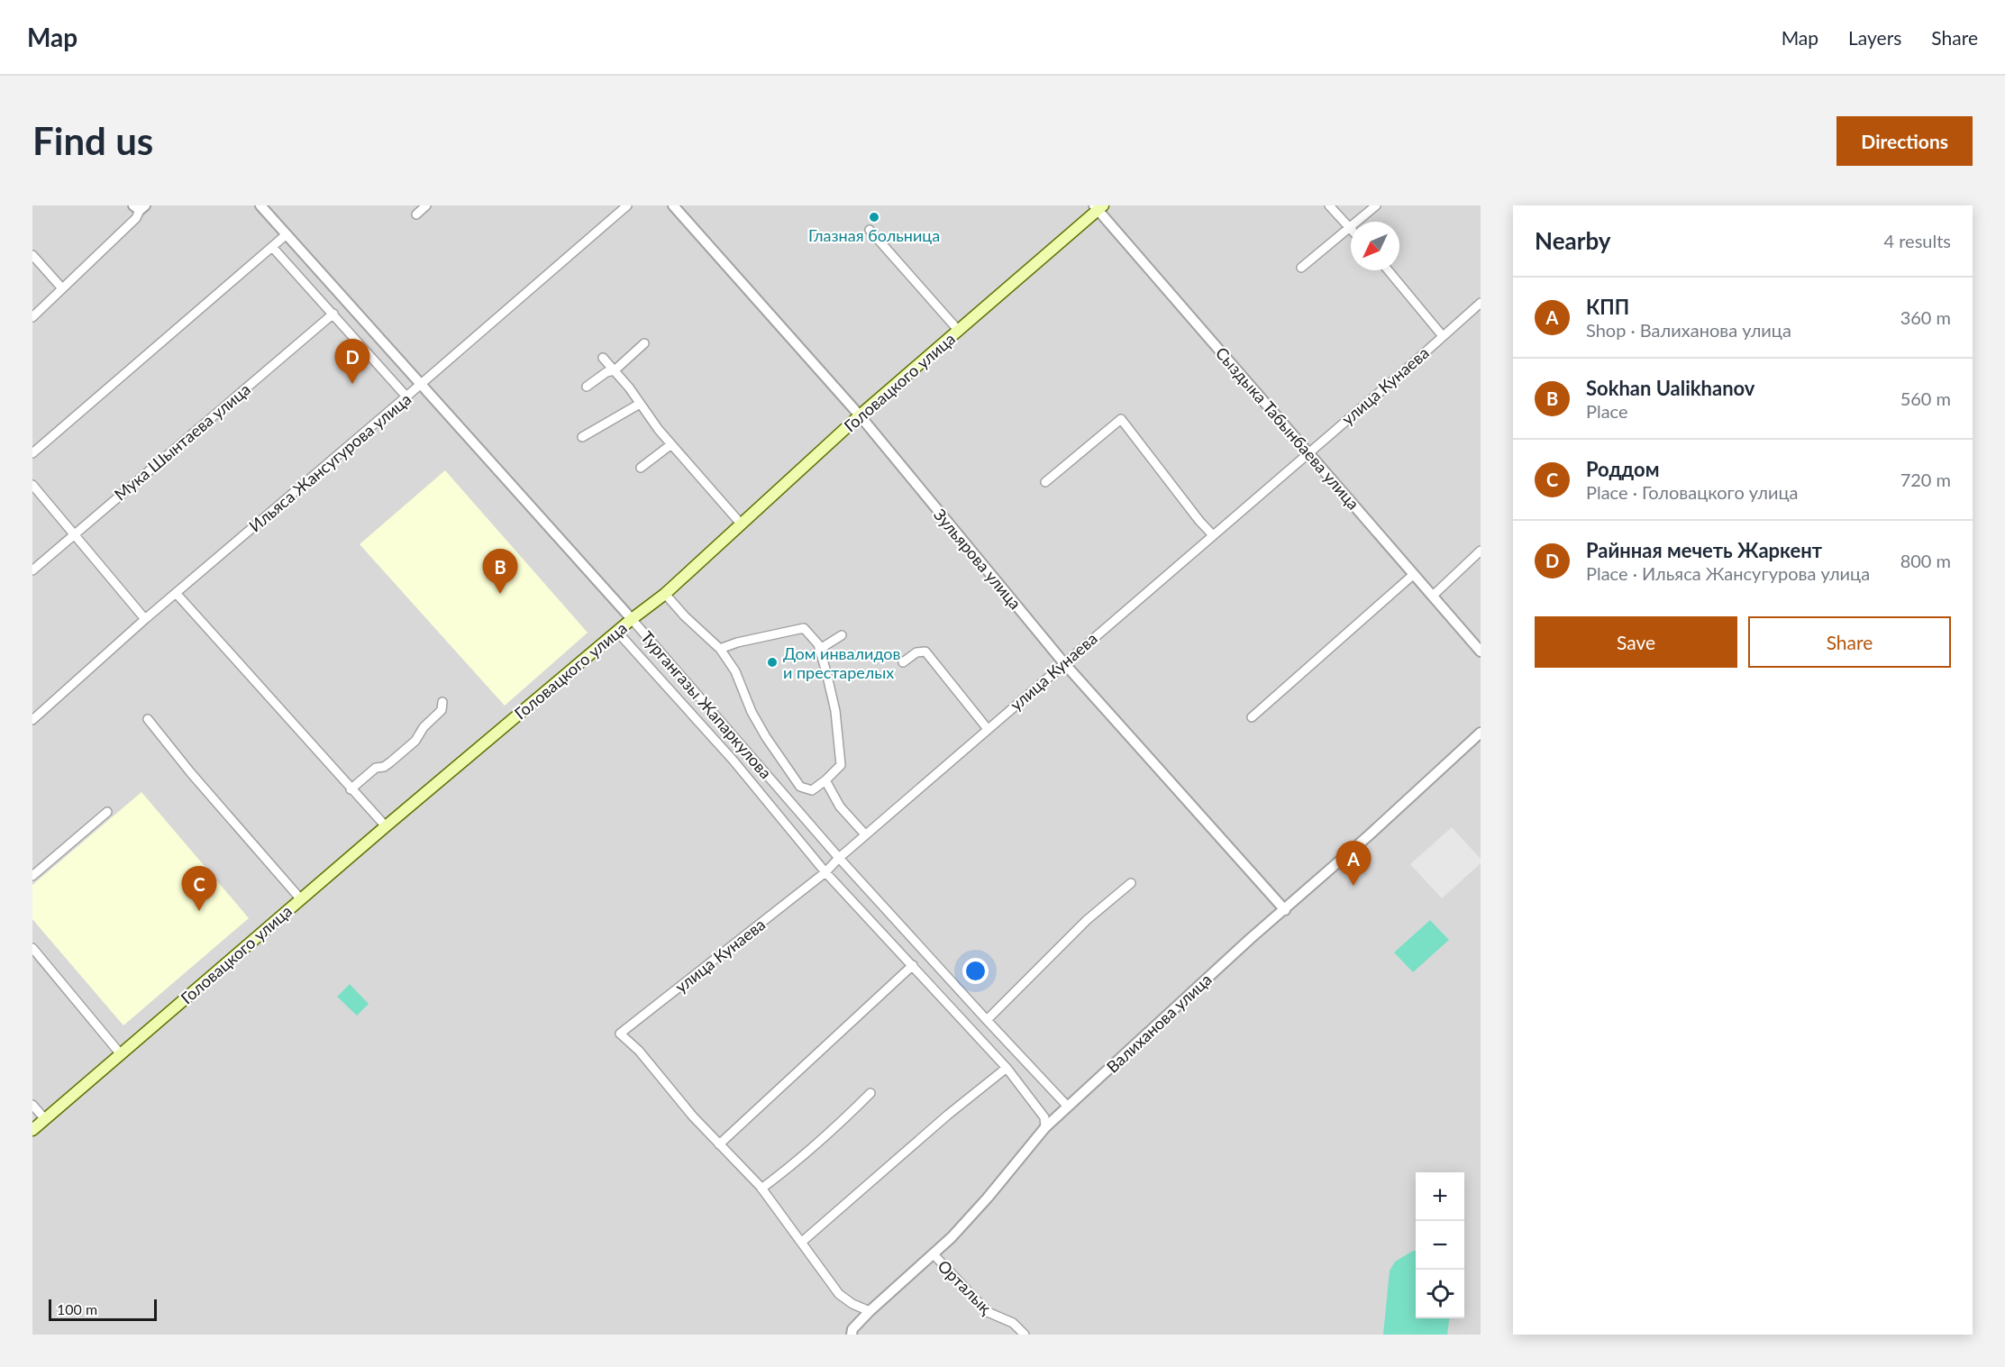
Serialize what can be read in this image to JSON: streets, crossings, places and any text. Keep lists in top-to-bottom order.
{
  "streets": {
    "main road": ["Головацкого улица"],
    "street": [
      "улица Кунаева",
      "Сыздыка Табынбаева улица",
      "Мука Шынтаева улица",
      "Ильяса Жансугурова улица",
      "Зульярова улица",
      "Тургангазы Жапаркулова",
      "Валиханова улица",
      "Орталық"
    ]
  },
  "crossings": [
    ["Головацкого улица", "Сыздыка Табынбаева улица"],
    ["Головацкого улица", "Зульярова улица"],
    ["Головацкого улица", "Тургангазы Жапаркулова"],
    ["улица Кунаева", "Сыздыка Табынбаева улица"],
    ["улица Кунаева", "Зульярова улица"],
    ["улица Кунаева", "Тургангазы Жапаркулова"],
    ["Ильяса Жансугурова улица", "Тургангазы Жапаркулова"],
    ["Зульярова улица", "Валиханова улица"],
    ["Тургангазы Жапаркулова", "Валиханова улица"],
    ["Валиханова улица", "Орталық"]
  ],
  "places": ["Глазная больница", "Дом инвалидов и престарелых"],
  "scale_bar": "100 m",
  "north": "bottom left",
  "page": {
    "header": "Map",
    "nav": ["Map", "Layers", "Share"],
    "buttons": [
      "Directions",
      ["Save", "Share"]
    ],
    "title": "Find us",
    "heading": ["Nearby", "4 results"],
    "list": [
      {
        "mark": "A",
        "name": "КПП",
        "note": "Shop · Валиханова улица",
        "value": "360 m"
      },
      {
        "mark": "B",
        "name": "Sokhan Ualikhanov",
        "note": "Place",
        "value": "560 m"
      },
      {
        "mark": "C",
        "name": "Роддом",
        "note": "Place · Головацкого улица",
        "value": "720 m"
      },
      {
        "mark": "D",
        "name": "Райнная мечеть Жаркент",
        "note": "Place · Ильяса Жансугурова улица",
        "value": "800 m"
      }
    ],
    "pins": [
      "D",
      "B",
      "A",
      "C"
    ],
    "map_buttons": ["+", "−"],
    "scale": "100 m"
  }
}
